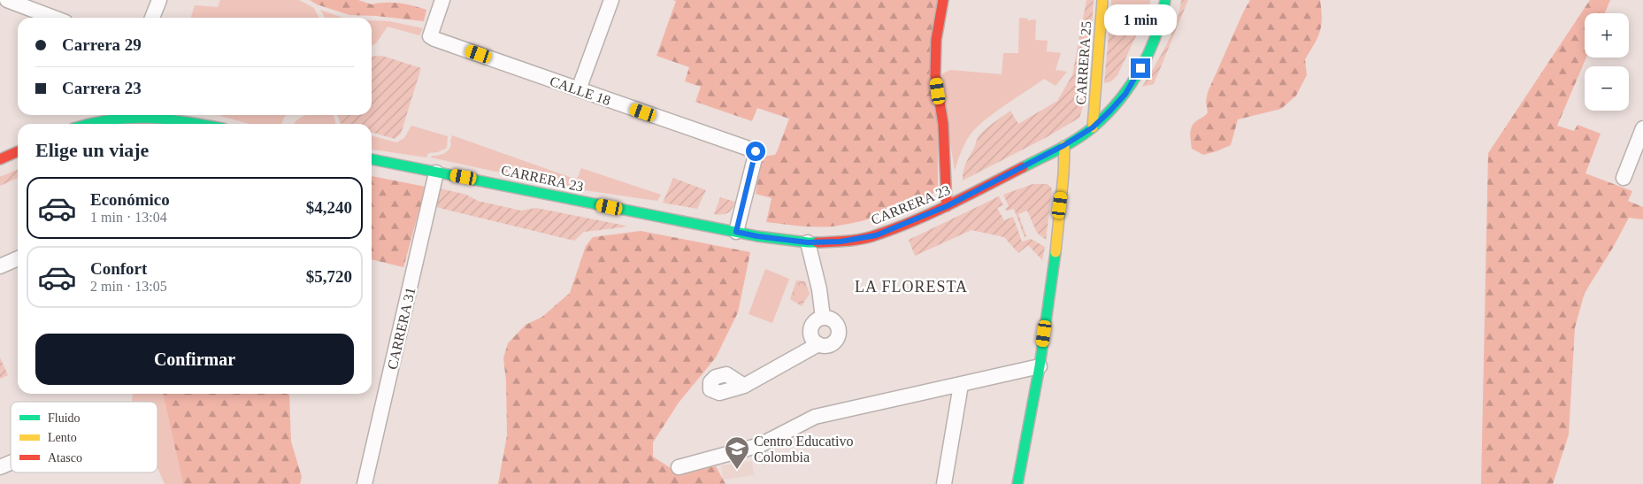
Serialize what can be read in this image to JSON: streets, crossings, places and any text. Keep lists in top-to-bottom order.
{
  "streets": {
    "main road": ["CARRERA 25", "CARRERA 23"],
    "street": ["CALLE 18", "CARRERA 31"]
  },
  "crossings": [
    ["CARRERA 25", "CARRERA 23"],
    ["CALLE 18", "CARRERA 23"],
    ["CARRERA 23", "CARRERA 31"]
  ],
  "districts": ["LA FLORESTA"],
  "places": {
    "school or university": ["Centro Educativo Colombia"]
  },
  "legend": ["Fluido", "Lento", "Atasco"],
  "page": {
    "bubble": "1 min",
    "map_buttons": ["+", "−"],
    "banner": ["Carrera 29", "Carrera 23"],
    "heading": "Elige un viaje",
    "list": [
      {
        "name": "Económico",
        "note": "1 min · 13:04",
        "value": "$4,240"
      },
      {
        "name": "Confort",
        "note": "2 min · 13:05",
        "value": "$5,720"
      }
    ],
    "buttons": "Confirmar"
  }
}
